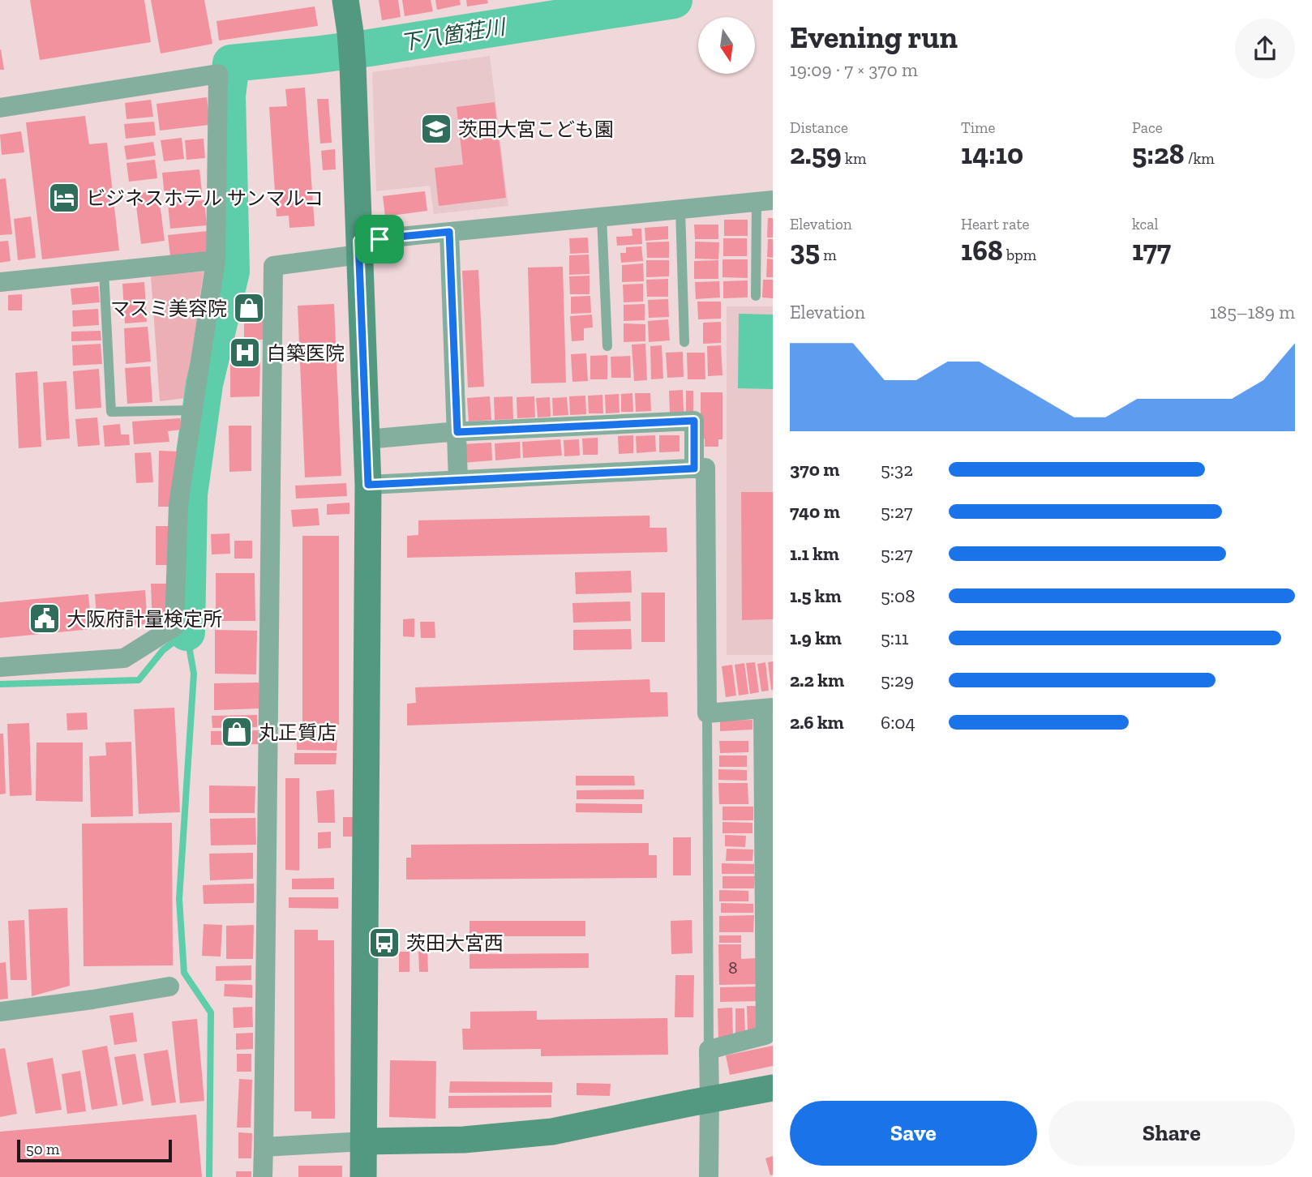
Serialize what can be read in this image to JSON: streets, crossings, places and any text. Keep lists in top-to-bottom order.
{
  "water": ["下八箇荘川"],
  "places": {
    "school or university": ["茨田大宮こども園"],
    "hotel": ["ビジネスホテル サンマルコ"],
    "shop": ["マスミ美容院", "丸正質店"],
    "hospital": ["白築医院"],
    "public building": ["大阪府計量検定所"],
    "bus stop": ["茨田大宮西"]
  },
  "house_numbers": ["8"],
  "scale_bar": "50 m",
  "north": "bottom",
  "page": {
    "heading": ["Evening run", "19:09 · 7 × 370 m"],
    "stats": [
      ["Distance", "2.59 km"],
      ["Time", "14:10"],
      ["Pace", "5:28 /km"],
      ["Elevation", "35 m"],
      ["Heart rate", "168 bpm"],
      ["kcal", "177"]
    ],
    "chart": ["Elevation", "185–189 m"],
    "list": [
      {
        "name": "370 m",
        "note": "5:32"
      },
      {
        "name": "740 m",
        "note": "5:27"
      },
      {
        "name": "1.1 km",
        "note": "5:27"
      },
      {
        "name": "1.5 km",
        "note": "5:08"
      },
      {
        "name": "1.9 km",
        "note": "5:11"
      },
      {
        "name": "2.2 km",
        "note": "5:29"
      },
      {
        "name": "2.6 km",
        "note": "6:04"
      }
    ],
    "buttons": ["Save", "Share"],
    "scale": "50 m"
  }
}
